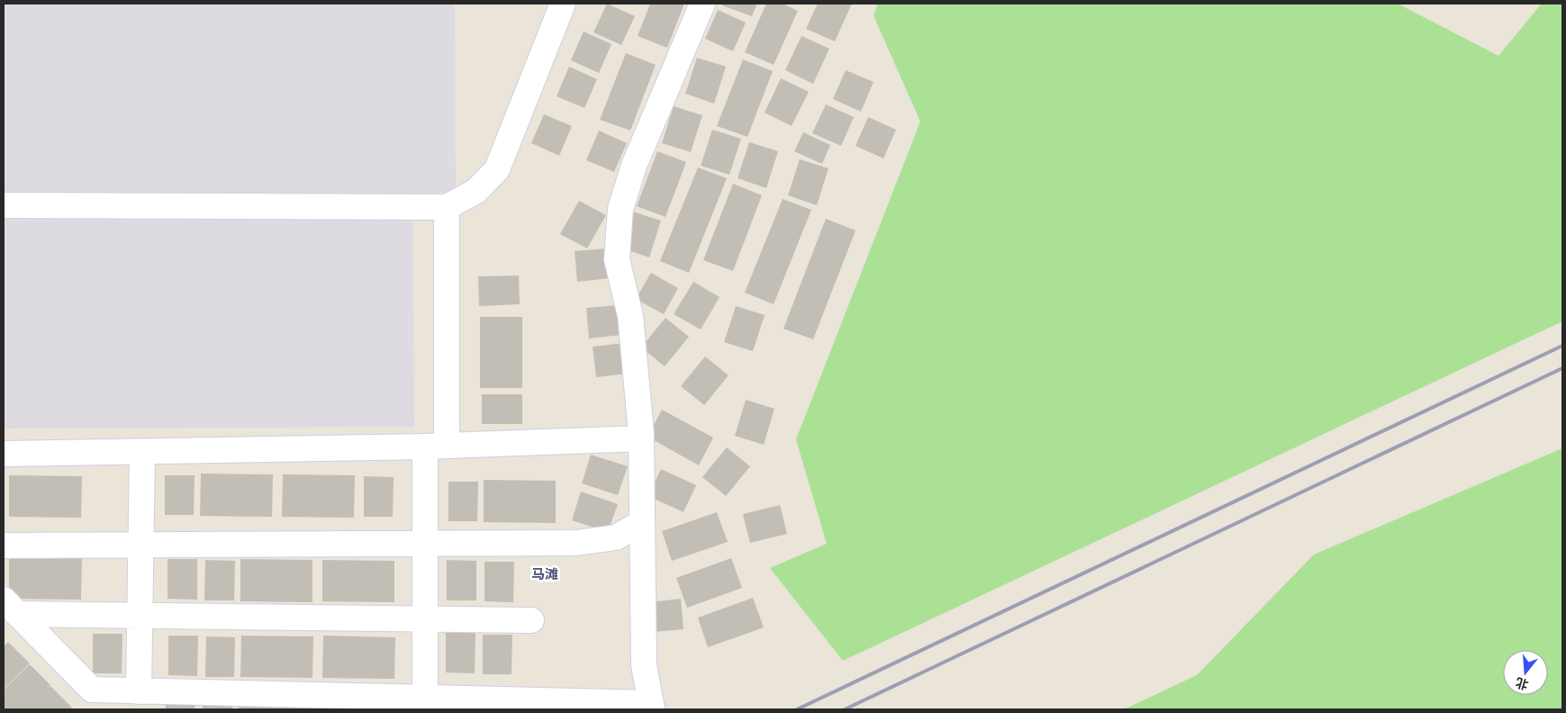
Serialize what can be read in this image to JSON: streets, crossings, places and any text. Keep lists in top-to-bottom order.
{
  "districts": ["马滩"],
  "north": "bottom"
}
